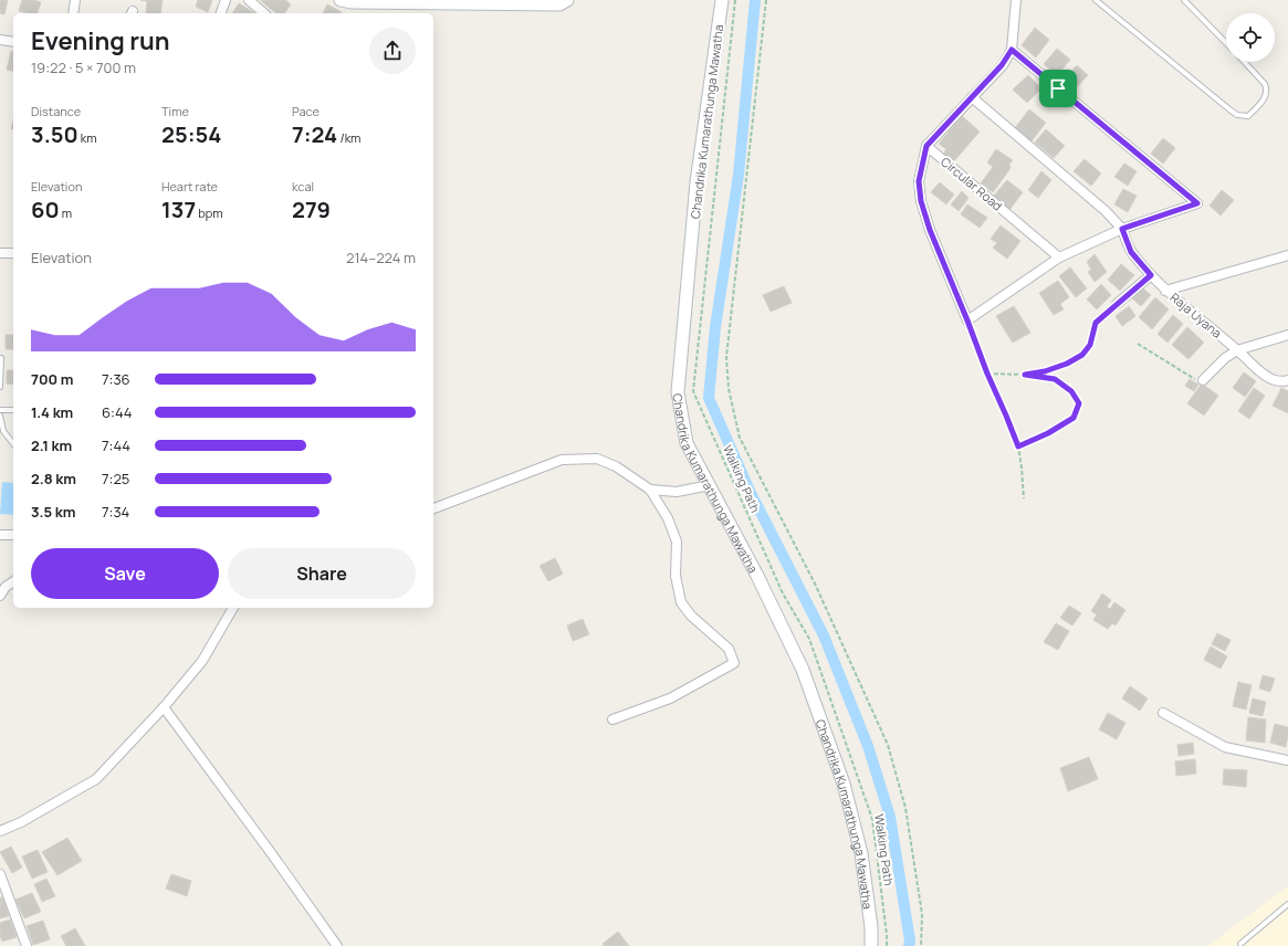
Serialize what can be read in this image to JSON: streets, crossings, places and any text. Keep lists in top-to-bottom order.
{
  "streets": {
    "main road": ["Chandrika Kumarathunga Mawatha"],
    "street": ["Circular Road", "Raja Uyana"],
    "path": ["Walking Path"]
  },
  "page": {
    "heading": ["Evening run", "19:22 · 5 × 700 m"],
    "stats": [
      ["Distance", "3.50 km"],
      ["Time", "25:54"],
      ["Pace", "7:24 /km"],
      ["Elevation", "60 m"],
      ["Heart rate", "137 bpm"],
      ["kcal", "279"]
    ],
    "chart": ["Elevation", "214–224 m"],
    "list": [
      {
        "name": "700 m",
        "note": "7:36"
      },
      {
        "name": "1.4 km",
        "note": "6:44"
      },
      {
        "name": "2.1 km",
        "note": "7:44"
      },
      {
        "name": "2.8 km",
        "note": "7:25"
      },
      {
        "name": "3.5 km",
        "note": "7:34"
      }
    ],
    "buttons": ["Save", "Share"]
  }
}
